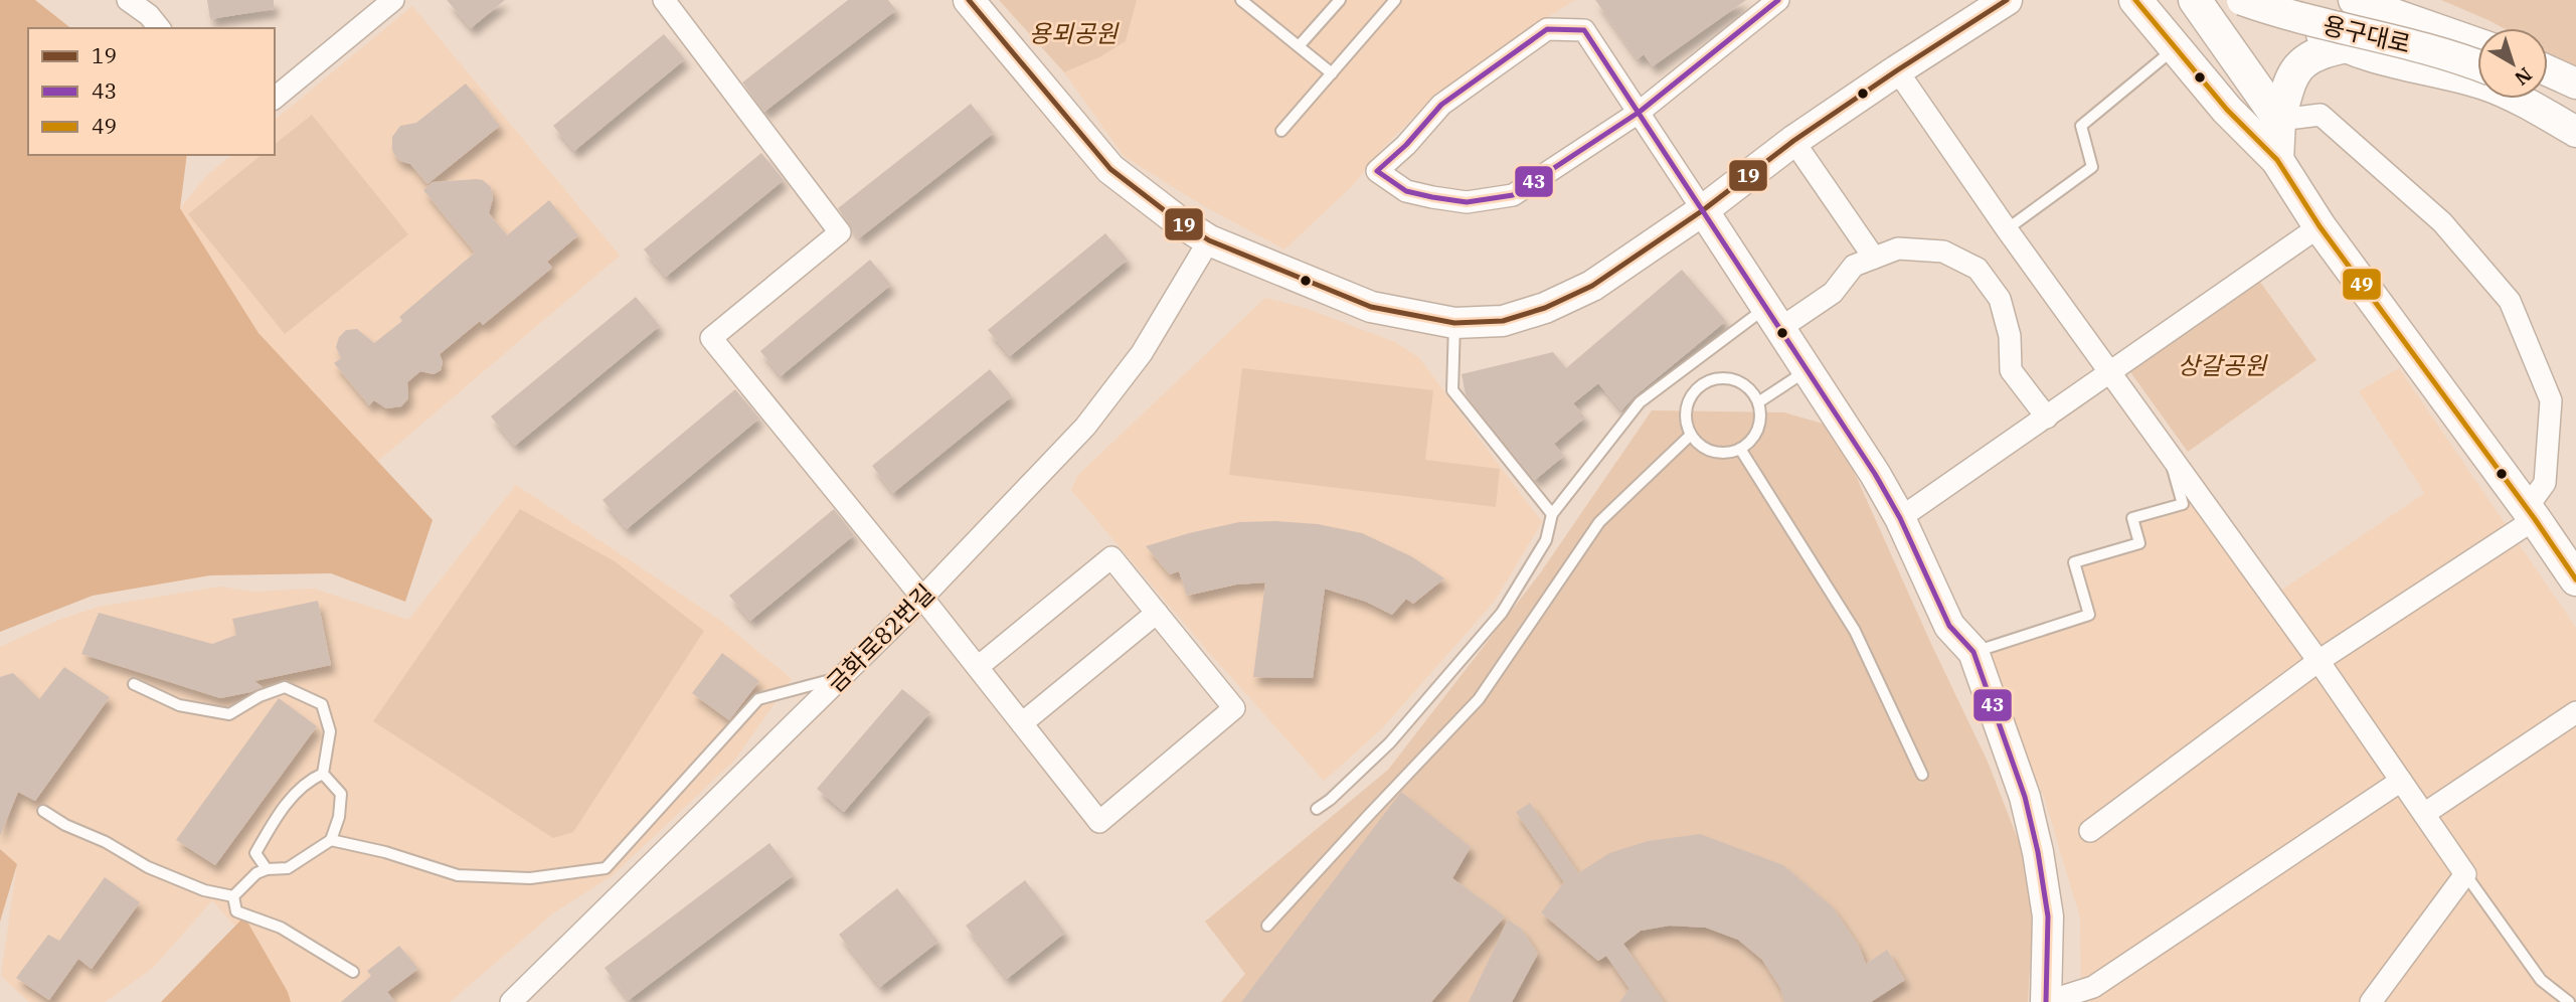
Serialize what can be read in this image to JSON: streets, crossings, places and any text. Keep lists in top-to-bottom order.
{
  "streets": {
    "street": ["용구대로", "금화로82번길"]
  },
  "parks": ["용뫼공원", "상갈공원"],
  "lines": ["transit line 19", "transit line 43", "transit line 49"],
  "legend": ["19", "43", "49"],
  "north": "bottom right"
}
